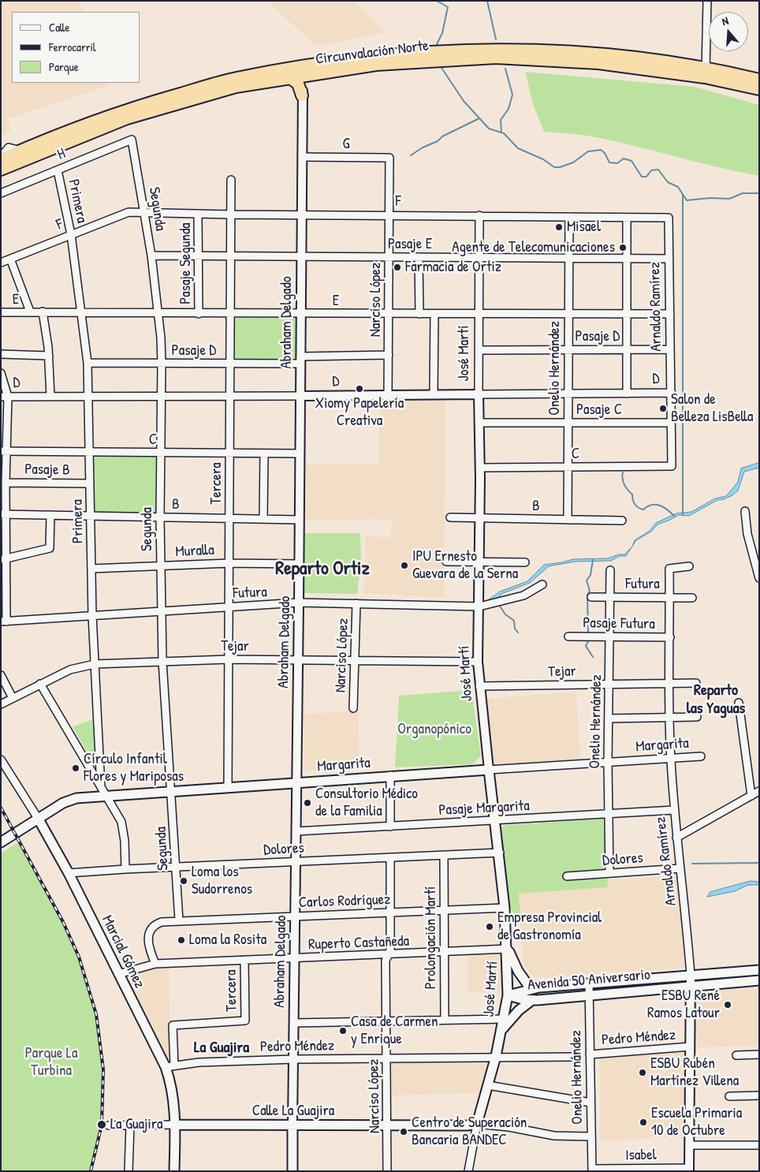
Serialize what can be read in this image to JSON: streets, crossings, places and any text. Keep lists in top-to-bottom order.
{
  "streets": {
    "highway": ["Circunvalación Norte"],
    "main road": [
      "Abraham Delgado",
      "José Martí",
      "Margarita",
      "Marcial Gómez",
      "Avenida 50 Aniversario",
      "Calle La Guajira"
    ],
    "street": [
      "G",
      "H",
      "Primera",
      "F",
      "Segunda",
      "Pasaje E",
      "Pasaje Segunda",
      "E",
      "Narciso López",
      "Arnaldo Ramírez",
      "Pasaje D",
      "Onelio Hernández",
      "D",
      "Pasaje C",
      "C",
      "Pasaje B",
      "Tercera",
      "B",
      "Muralla",
      "Futura",
      "Pasaje Futura",
      "Tejar",
      "Pasaje Margarita",
      "Dolores",
      "Carlos Rodríguez",
      "Prolongación Martí",
      "Ruperto Castañeda",
      "Pedro Méndez",
      "Isabel"
    ]
  },
  "crossings": [
    ["Circunvalación Norte", "Abraham Delgado"],
    ["G", "Narciso López"],
    ["G", "Abraham Delgado"],
    ["H", "Primera"],
    ["H", "Segunda"],
    ["Primera", "F"],
    ["Primera", "E"],
    ["Primera", "Pasaje D"],
    ["Primera", "D"],
    ["Primera", "C"],
    ["Primera", "Pasaje B"],
    ["Primera", "B"],
    ["Primera", "Muralla"],
    ["Primera", "Futura"],
    ["Primera", "Tejar"],
    ["Primera", "Margarita"],
    ["Primera", "Dolores"],
    ["F", "Segunda"],
    ["F", "Pasaje Segunda"],
    ["F", "Narciso López"],
    ["F", "Arnaldo Ramírez"],
    ["F", "Abraham Delgado"],
    ["F", "José Martí"],
    ["F", "Onelio Hernández"],
    ["F", "Tercera"],
    ["Segunda", "Pasaje E"],
    ["Segunda", "E"],
    ["Segunda", "Pasaje D"],
    ["Segunda", "D"],
    ["Segunda", "C"],
    ["Segunda", "B"],
    ["Segunda", "Muralla"],
    ["Segunda", "Futura"],
    ["Segunda", "Tejar"],
    ["Segunda", "Margarita"],
    ["Segunda", "Dolores"],
    ["Segunda", "Carlos Rodríguez"],
    ["Pasaje E", "Pasaje Segunda"],
    ["Pasaje E", "Narciso López"],
    ["Pasaje E", "Arnaldo Ramírez"],
    ["Pasaje E", "Abraham Delgado"],
    ["Pasaje E", "José Martí"],
    ["Pasaje E", "Onelio Hernández"],
    ["Pasaje E", "Tercera"],
    ["Pasaje Segunda", "E"],
    ["E", "Narciso López"],
    ["E", "Arnaldo Ramírez"],
    ["E", "Abraham Delgado"],
    ["E", "José Martí"],
    ["E", "Onelio Hernández"],
    ["E", "Tercera"],
    ["Narciso López", "Pasaje D"],
    ["Narciso López", "D"],
    ["Narciso López", "Futura"],
    ["Narciso López", "Tejar"],
    ["Narciso López", "Dolores"],
    ["Narciso López", "Carlos Rodríguez"],
    ["Narciso López", "Ruperto Castañeda"],
    ["Narciso López", "Pedro Méndez"],
    ["Narciso López", "Calle La Guajira"],
    ["Arnaldo Ramírez", "Pasaje D"],
    ["Arnaldo Ramírez", "D"],
    ["Arnaldo Ramírez", "Pasaje C"],
    ["Arnaldo Ramírez", "C"],
    ["Arnaldo Ramírez", "Futura"],
    ["Arnaldo Ramírez", "Pasaje Futura"],
    ["Arnaldo Ramírez", "Tejar"],
    ["Arnaldo Ramírez", "Margarita"],
    ["Arnaldo Ramírez", "Pasaje Margarita"],
    ["Arnaldo Ramírez", "Dolores"],
    ["Arnaldo Ramírez", "Avenida 50 Aniversario"],
    ["Arnaldo Ramírez", "Pedro Méndez"],
    ["Arnaldo Ramírez", "Isabel"],
    ["Abraham Delgado", "Pasaje D"],
    ["Abraham Delgado", "D"],
    ["Abraham Delgado", "C"],
    ["Abraham Delgado", "B"],
    ["Abraham Delgado", "Muralla"],
    ["Abraham Delgado", "Futura"],
    ["Abraham Delgado", "Tejar"],
    ["Abraham Delgado", "Margarita"],
    ["Abraham Delgado", "Pasaje Margarita"],
    ["Abraham Delgado", "Dolores"],
    ["Abraham Delgado", "Carlos Rodríguez"],
    ["Abraham Delgado", "Ruperto Castañeda"],
    ["Abraham Delgado", "Pedro Méndez"],
    ["Abraham Delgado", "Calle La Guajira"],
    ["Pasaje D", "José Martí"],
    ["Pasaje D", "Onelio Hernández"],
    ["Pasaje D", "Tercera"],
    ["José Martí", "D"],
    ["José Martí", "Pasaje C"],
    ["José Martí", "C"],
    ["José Martí", "B"],
    ["José Martí", "Futura"],
    ["José Martí", "Tejar"],
    ["José Martí", "Margarita"],
    ["José Martí", "Pasaje Margarita"],
    ["José Martí", "Dolores"],
    ["José Martí", "Carlos Rodríguez"],
    ["José Martí", "Ruperto Castañeda"],
    ["José Martí", "Avenida 50 Aniversario"],
    ["José Martí", "Pedro Méndez"],
    ["José Martí", "Calle La Guajira"],
    ["Onelio Hernández", "D"],
    ["Onelio Hernández", "Pasaje C"],
    ["Onelio Hernández", "C"],
    ["Onelio Hernández", "B"],
    ["Onelio Hernández", "Futura"],
    ["Onelio Hernández", "Pasaje Futura"],
    ["Onelio Hernández", "Tejar"],
    ["Onelio Hernández", "Margarita"],
    ["Onelio Hernández", "Pasaje Margarita"],
    ["Onelio Hernández", "Dolores"],
    ["Onelio Hernández", "Avenida 50 Aniversario"],
    ["Onelio Hernández", "Pedro Méndez"],
    ["Onelio Hernández", "Isabel"],
    ["D", "Tercera"],
    ["C", "Tercera"],
    ["Tercera", "B"],
    ["Tercera", "Muralla"],
    ["Tercera", "Futura"],
    ["Tercera", "Tejar"],
    ["Tercera", "Margarita"],
    ["Tercera", "Ruperto Castañeda"],
    ["Tercera", "Marcial Gómez"],
    ["Tercera", "Pedro Méndez"],
    ["Margarita", "Marcial Gómez"],
    ["Dolores", "Prolongación Martí"],
    ["Dolores", "Marcial Gómez"],
    ["Carlos Rodríguez", "Prolongación Martí"],
    ["Carlos Rodríguez", "Ruperto Castañeda"],
    ["Prolongación Martí", "Ruperto Castañeda"],
    ["Ruperto Castañeda", "Marcial Gómez"],
    ["Marcial Gómez", "Pedro Méndez"],
    ["Marcial Gómez", "Calle La Guajira"]
  ],
  "districts": ["Reparto Ortiz", "Reparto las Yaguas", "La Guajira"],
  "parks": ["Organopónico", "Parque La Turbina"],
  "places": [
    "Misael",
    "Agente de Telecomunicaciones",
    "Farmacia de Ortiz",
    "Xiomy Papelería Creativa",
    "Salon de Belleza LisBella",
    "IPU Ernesto Guevara de la Serna",
    "Círculo Infantil Flores y Mariposas",
    "Consultorio Médico de la Familia",
    "Loma los Sudorrenos",
    "Empresa Provincial de Gastronomía",
    "Loma la Rosita",
    "ESBU René Ramos Latour",
    "Casa de Carmen y Enrique",
    "ESBU Rubén Martínez Villena",
    "Escuela Primaria 10 de Octubre",
    "La Guajira",
    "Centro de Superación Bancaria BANDEC"
  ],
  "legend": ["Calle", "Ferrocarril", "Parque"],
  "north": "top"
}
